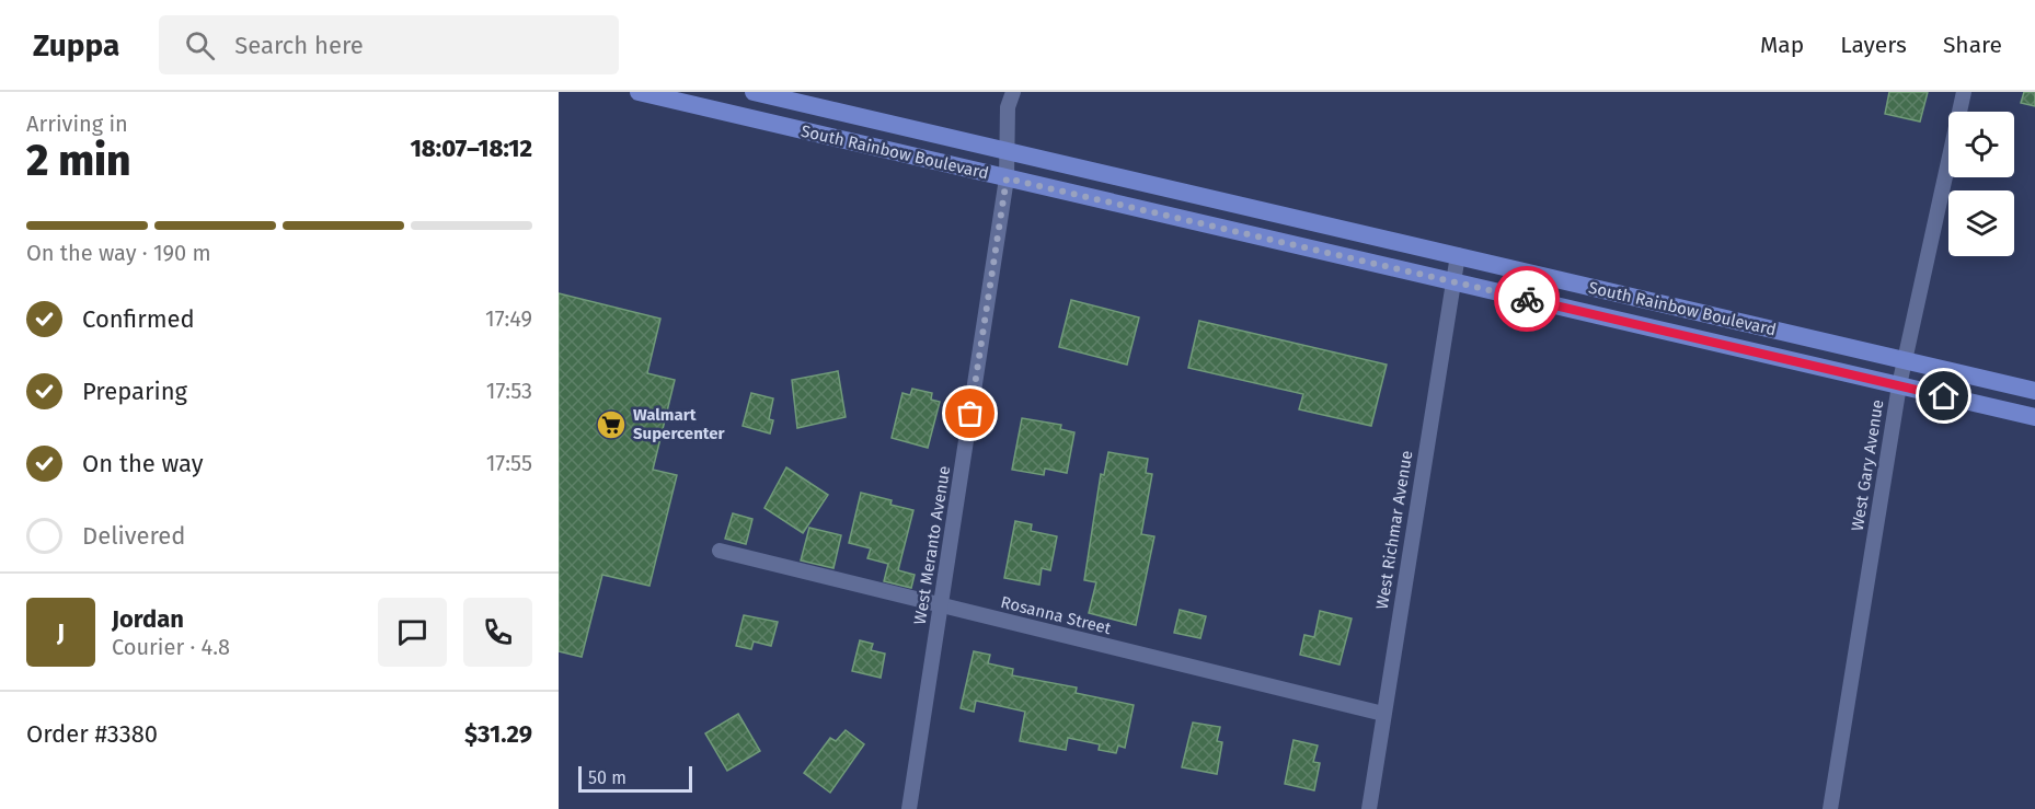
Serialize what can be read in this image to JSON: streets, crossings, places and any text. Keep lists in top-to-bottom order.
{
  "streets": {
    "main road": ["South Rainbow Boulevard"],
    "street": [
      "West Gary Avenue",
      "West Richmar Avenue",
      "West Meranto Avenue",
      "Rosanna Street"
    ]
  },
  "crossings": [
    ["South Rainbow Boulevard", "West Gary Avenue"],
    ["South Rainbow Boulevard", "West Richmar Avenue"],
    ["South Rainbow Boulevard", "West Meranto Avenue"],
    ["West Richmar Avenue", "Rosanna Street"],
    ["West Meranto Avenue", "Rosanna Street"]
  ],
  "places": {
    "supermarket": ["Walmart Supercenter"]
  },
  "scale_bar": "50 m",
  "page": {
    "header": "Zuppa",
    "search": "Search here",
    "nav": ["Map", "Layers", "Share"],
    "heading": ["2 min", "Arriving in", "18:07–18:12"],
    "panel": [
      "Jordan",
      "Courier · 4.8",
      "Order #3380",
      "$31.29"
    ],
    "bar": "On the way · 190 m",
    "list": [
      ["Confirmed", "17:49"],
      ["Preparing", "17:53"],
      ["On the way", "17:55"],
      "Delivered"
    ],
    "round": "J",
    "scale": "50 m"
  }
}
